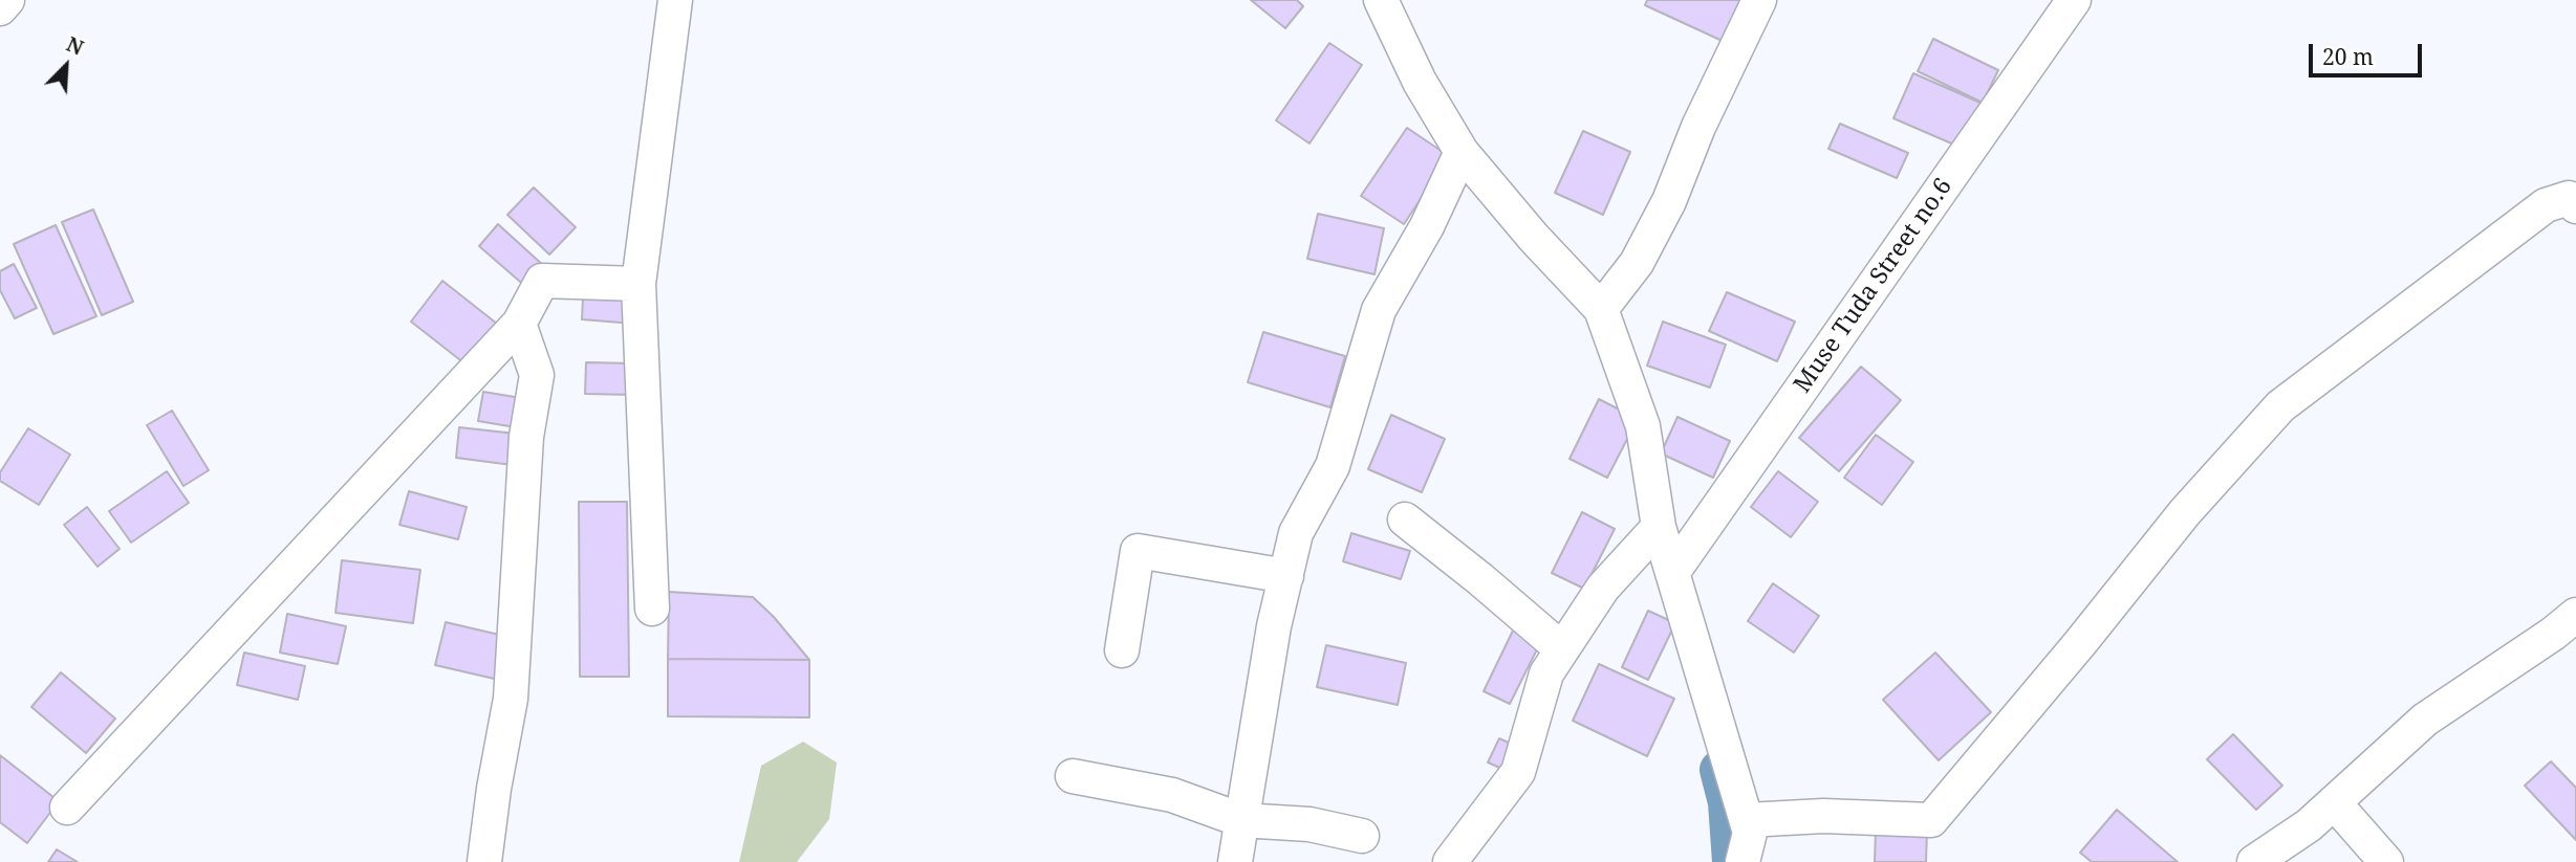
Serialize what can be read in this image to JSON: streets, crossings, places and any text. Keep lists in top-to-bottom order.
{
  "streets": {
    "street": ["Muse Tuda Street no.6"]
  },
  "scale_bar": "20 m",
  "north": "top right"
}
